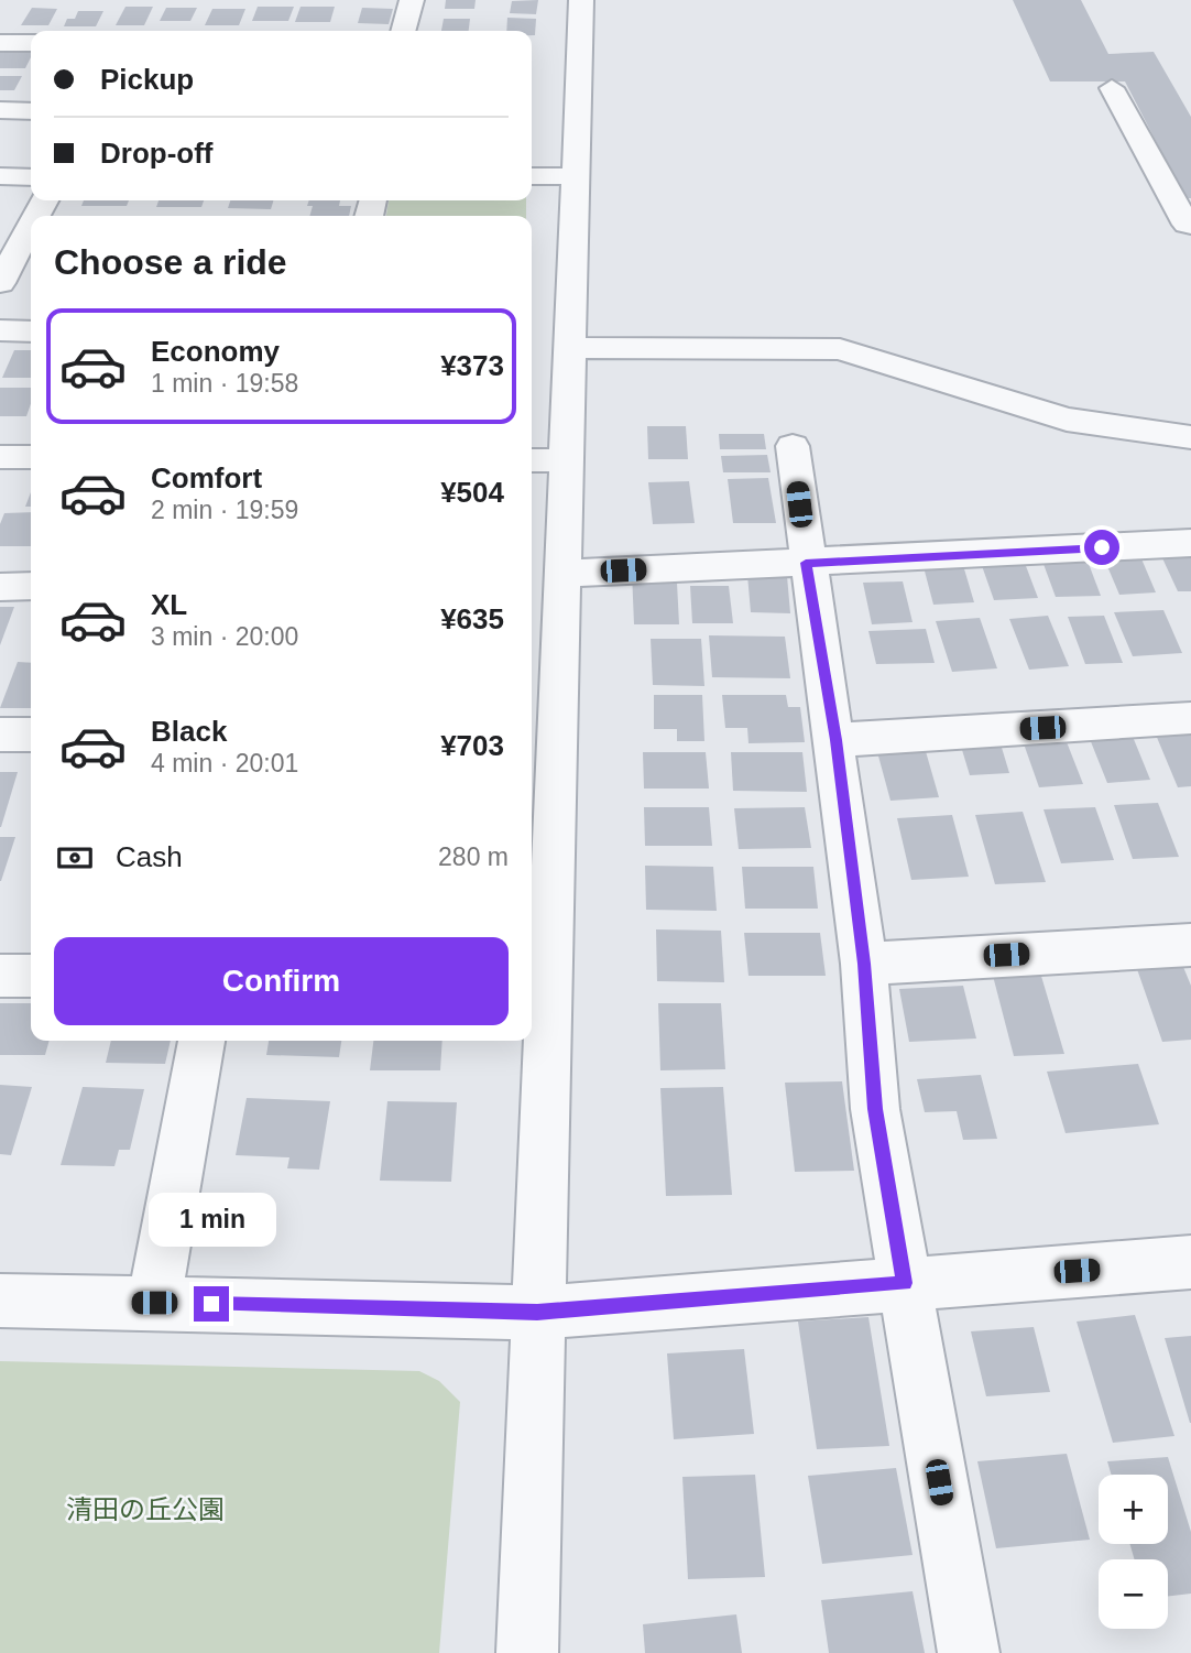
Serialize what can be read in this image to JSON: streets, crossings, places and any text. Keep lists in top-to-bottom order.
{
  "parks": ["清田の丘公園"],
  "page": {
    "banner": ["Pickup", "Drop-off"],
    "heading": "Choose a ride",
    "list": [
      {
        "name": "Economy",
        "note": "1 min · 19:58",
        "value": "¥373"
      },
      {
        "name": "Comfort",
        "note": "2 min · 19:59",
        "value": "¥504"
      },
      {
        "name": "XL",
        "note": "3 min · 20:00",
        "value": "¥635"
      },
      {
        "name": "Black",
        "note": "4 min · 20:01",
        "value": "¥703"
      }
    ],
    "pay": ["Cash", "280 m"],
    "buttons": "Confirm",
    "bubble": "1 min",
    "map_buttons": ["+", "−"]
  }
}
